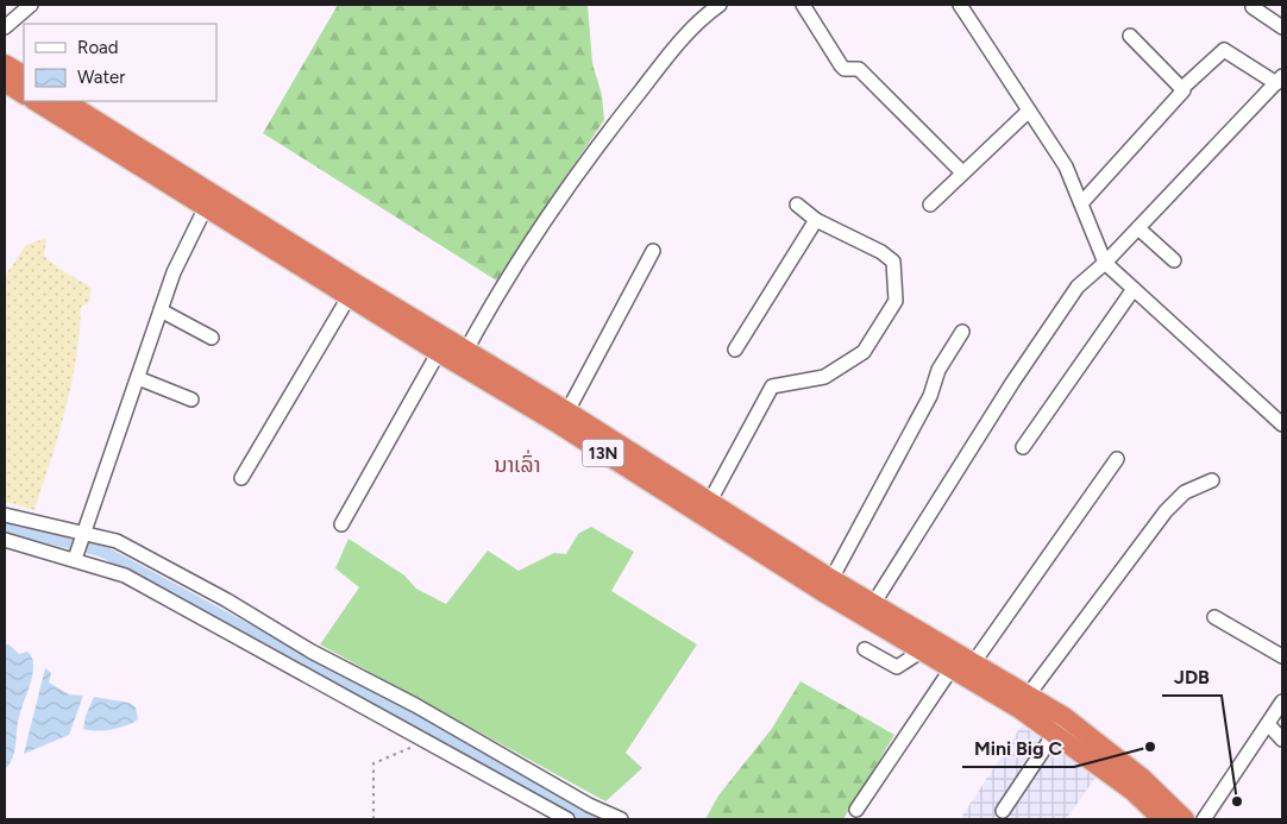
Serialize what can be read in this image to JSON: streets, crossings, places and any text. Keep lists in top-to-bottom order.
{
  "streets": {
    "highway": ["13N"]
  },
  "districts": ["ນາເລົ່າ"],
  "places": ["Mini Big C", "JDB"],
  "legend": ["Road", "Water"]
}
